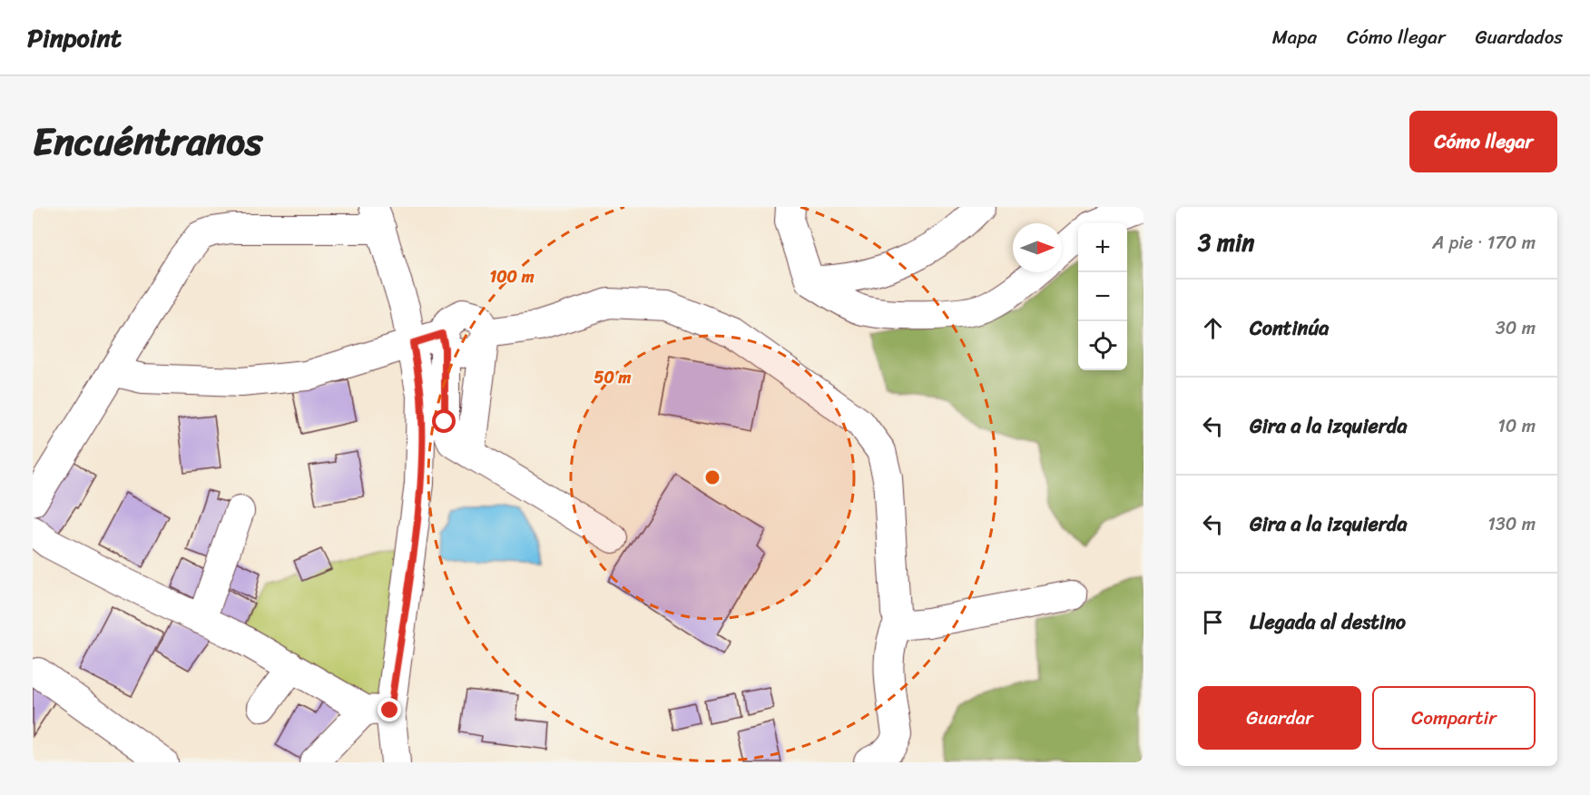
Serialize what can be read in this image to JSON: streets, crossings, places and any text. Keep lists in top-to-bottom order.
{
  "north": "right",
  "page": {
    "header": "Pinpoint",
    "nav": ["Mapa", "Cómo llegar", "Guardados"],
    "title": "Encuéntranos",
    "buttons": [
      "Cómo llegar",
      ["Guardar", "Compartir"]
    ],
    "heading": ["3 min", "A pie · 170 m"],
    "map_buttons": ["+", "−"],
    "list": [
      ["Continúa", "30 m"],
      ["Gira a la izquierda", "10 m"],
      ["Gira a la izquierda", "130 m"],
      "Llegada al destino"
    ]
  },
  "rings": ["100 m", "50 m"]
}
